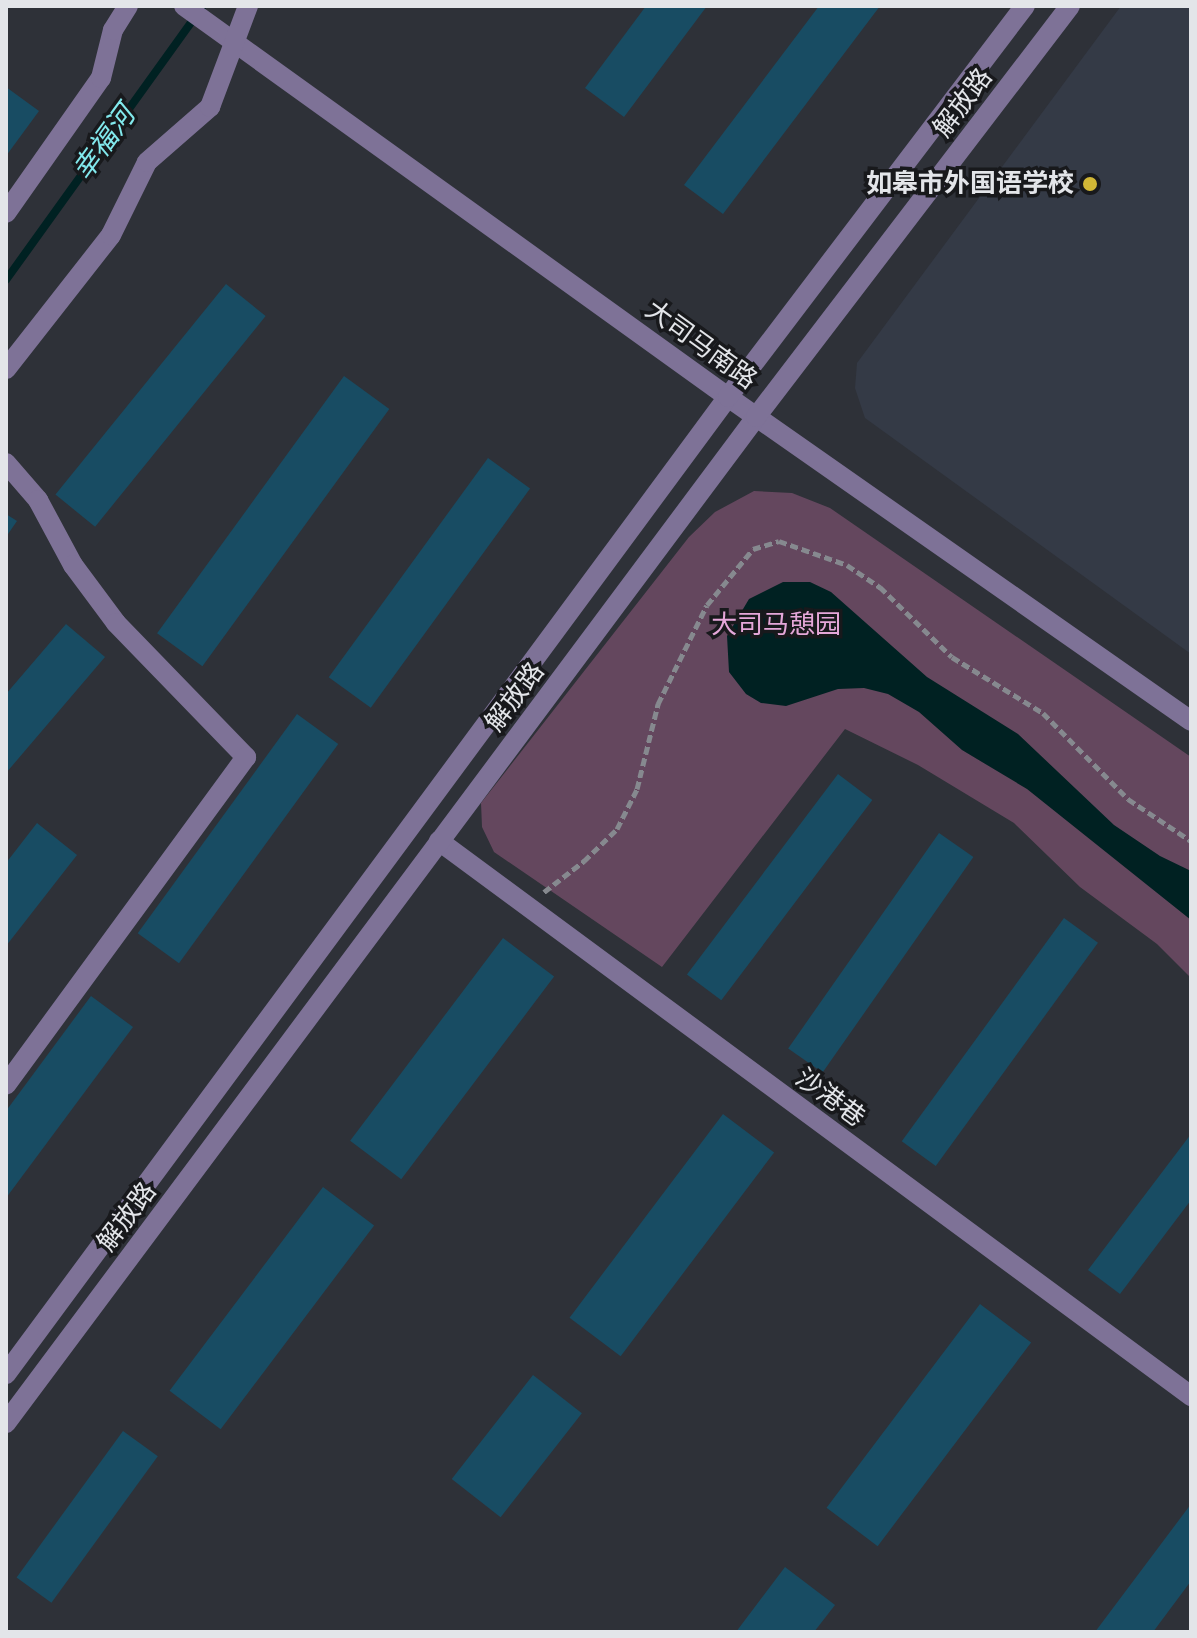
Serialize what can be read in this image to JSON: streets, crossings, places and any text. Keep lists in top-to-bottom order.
{
  "streets": {
    "street": ["解放路", "大司马南路", "沙港巷"]
  },
  "crossings": [
    ["解放路", "大司马南路"],
    ["解放路", "沙港巷"]
  ],
  "water": ["幸福河"],
  "parks": ["大司马憩园"],
  "places": ["如皋市外国语学校"]
}
